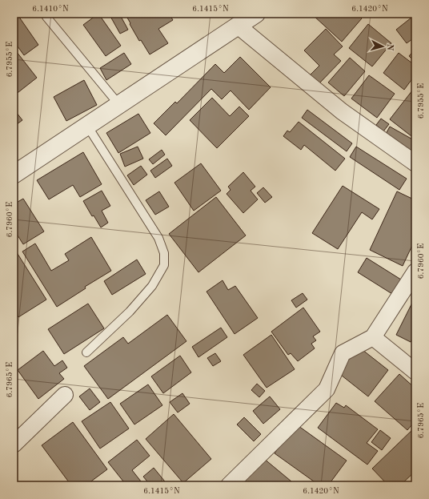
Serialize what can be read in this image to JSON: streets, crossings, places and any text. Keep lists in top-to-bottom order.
{
  "north": "right",
  "coordinates": [
    "6.1410°N",
    "6.1415°N",
    "6.1420°N",
    "6.7955°E",
    "6.7960°E",
    "6.7965°E"
  ]
}
